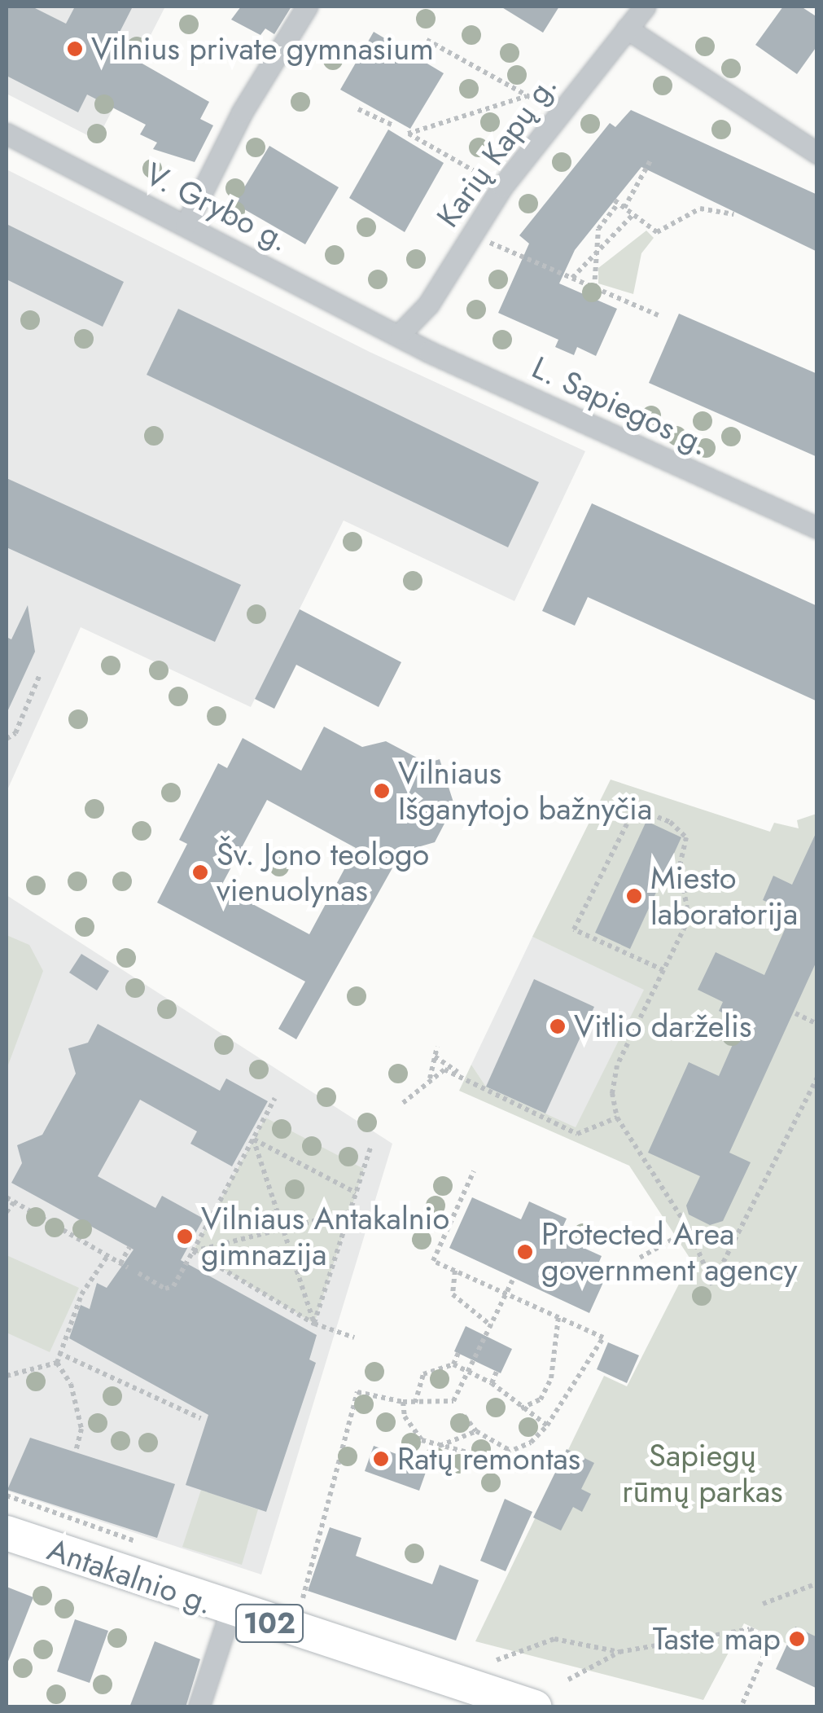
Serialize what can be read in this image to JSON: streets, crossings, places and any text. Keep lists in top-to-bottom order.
{
  "streets": {
    "main road": ["Antakalnio g.", "102"],
    "street": ["Karių Kapų g.", "V. Grybo g.", "L. Sapiegos g."]
  },
  "crossings": [
    ["Karių Kapų g.", "V. Grybo g."],
    ["Karių Kapų g.", "L. Sapiegos g."],
    ["V. Grybo g.", "L. Sapiegos g."]
  ],
  "parks": ["Sapiegų rūmų parkas"],
  "places": [
    "Vilnius private gymnasium",
    "Vilniaus Išganytojo bažnyčia",
    "Šv. Jono teologo vienuolynas",
    "Miesto laboratorija",
    "Vitlio darželis",
    "Vilniaus Antakalnio gimnazija",
    "Protected Area government agency",
    "Ratų remontas",
    "Taste map"
  ]
}
